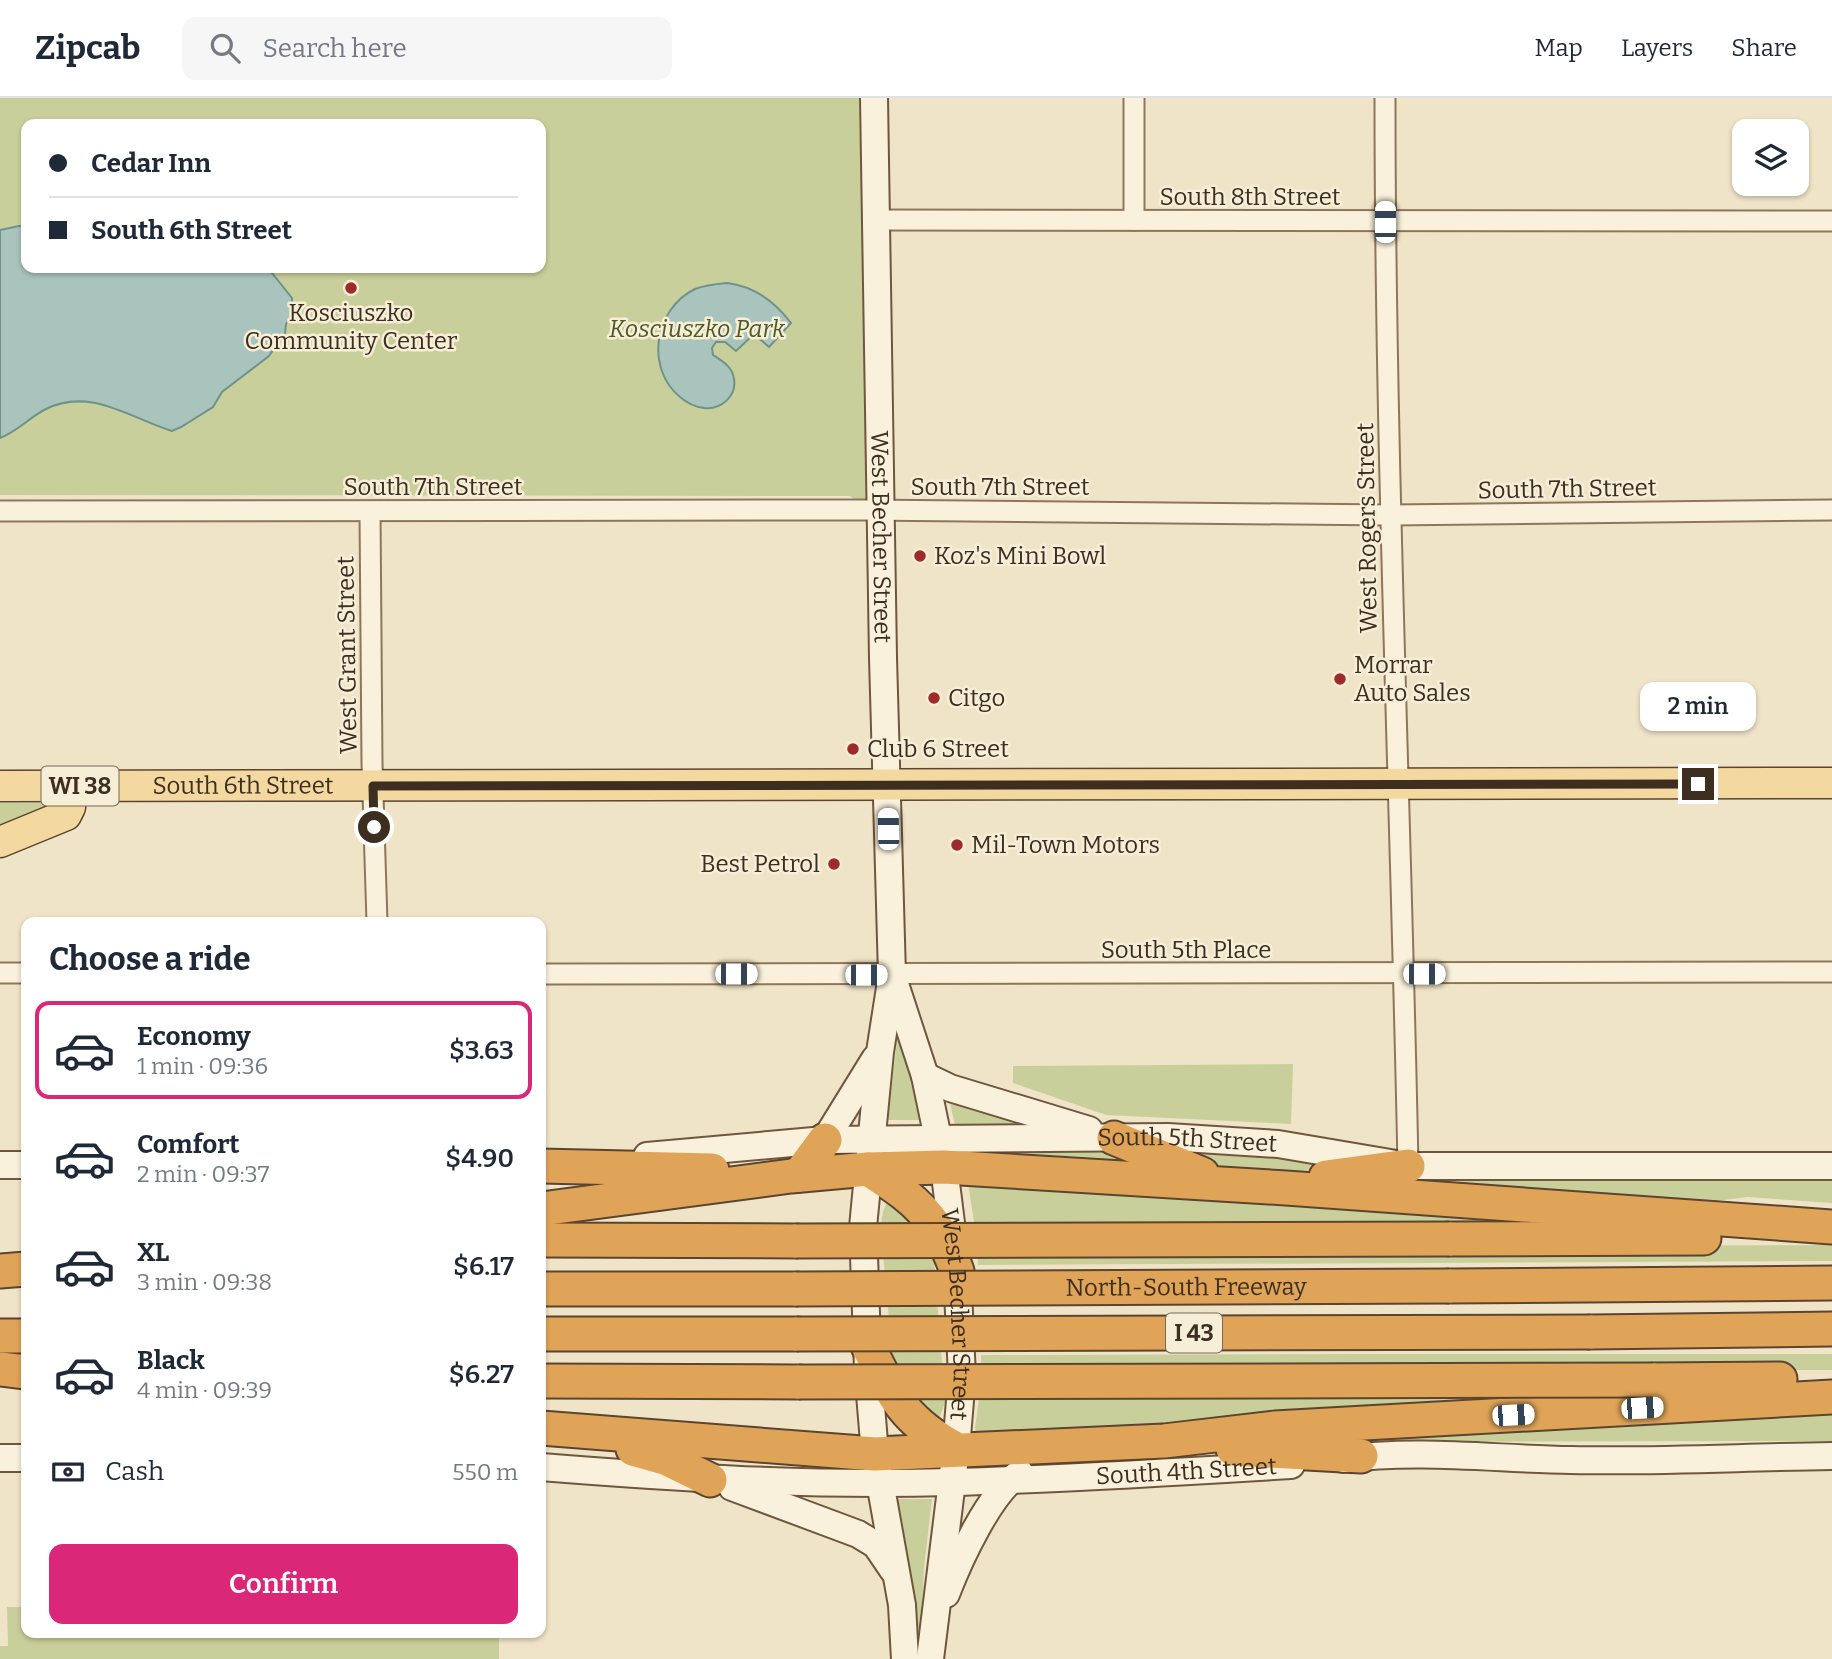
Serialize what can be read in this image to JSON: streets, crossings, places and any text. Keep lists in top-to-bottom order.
{
  "streets": {
    "highway": ["North-South Freeway", "I 43"],
    "main road": ["WI 38", "South 6th Street"],
    "street": [
      "South 8th Street",
      "South 7th Street",
      "West Rogers Street",
      "West Becher Street",
      "West Grant Street",
      "South 5th Place",
      "South 5th Street",
      "South 4th Street"
    ]
  },
  "crossings": [
    ["South 8th Street", "West Rogers Street"],
    ["South 8th Street", "West Becher Street"],
    ["South 7th Street", "West Rogers Street"],
    ["South 7th Street", "West Becher Street"],
    ["South 7th Street", "West Grant Street"],
    ["West Rogers Street", "South 6th Street"],
    ["West Rogers Street", "South 5th Place"],
    ["West Rogers Street", "South 5th Street"],
    ["West Becher Street", "South 6th Street"],
    ["West Becher Street", "South 5th Place"],
    ["West Becher Street", "South 5th Street"],
    ["West Becher Street", "South 4th Street"],
    ["West Grant Street", "South 6th Street"],
    ["WI 38", "South 6th Street"]
  ],
  "parks": ["Kosciuszko Park"],
  "places": [
    "Kosciuszko Community Center",
    "Koz's Mini Bowl",
    "Morrar Auto Sales",
    "Citgo",
    "Club 6 Street",
    "Mil-Town Motors",
    "Best Petrol"
  ],
  "page": {
    "header": "Zipcab",
    "search": "Search here",
    "nav": ["Map", "Layers", "Share"],
    "banner": ["Cedar Inn", "South 6th Street"],
    "bubble": "2 min",
    "heading": "Choose a ride",
    "list": [
      {
        "name": "Economy",
        "note": "1 min · 09:36",
        "value": "$3.63"
      },
      {
        "name": "Comfort",
        "note": "2 min · 09:37",
        "value": "$4.90"
      },
      {
        "name": "XL",
        "note": "3 min · 09:38",
        "value": "$6.17"
      },
      {
        "name": "Black",
        "note": "4 min · 09:39",
        "value": "$6.27"
      }
    ],
    "pay": ["Cash", "550 m"],
    "buttons": "Confirm"
  }
}
